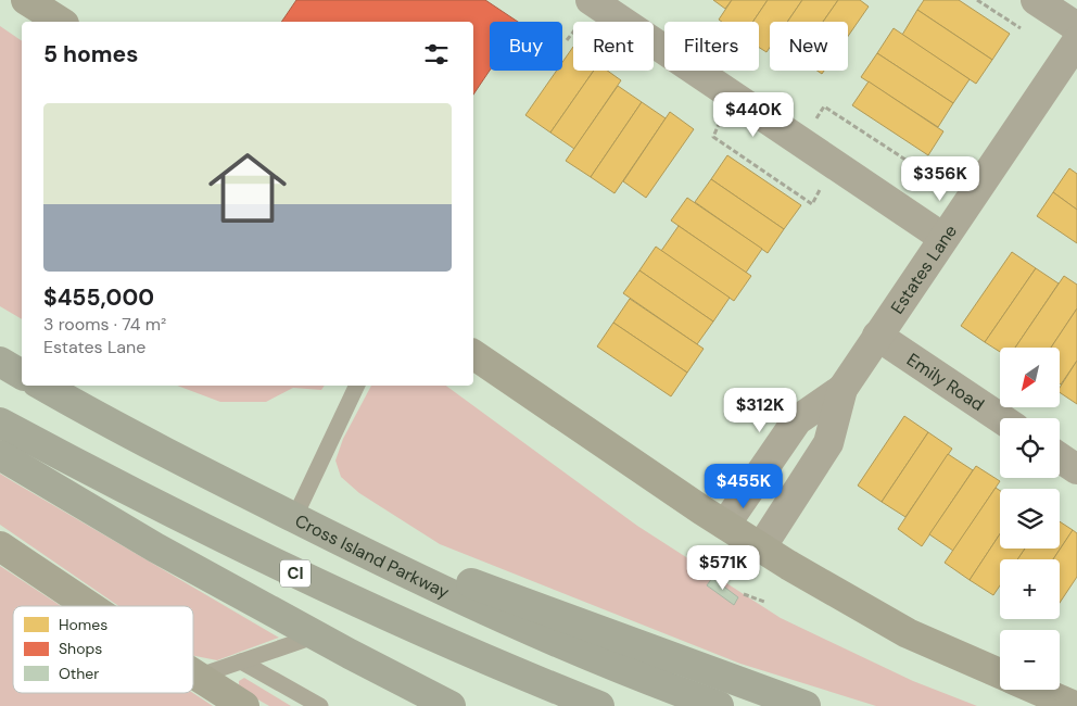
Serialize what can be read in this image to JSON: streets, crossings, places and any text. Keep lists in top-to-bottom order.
{
  "streets": {
    "highway": ["Cross Island Parkway", "CI"],
    "street": ["Estates Lane", "Emily Road"]
  },
  "crossings": [
    ["Estates Lane", "Emily Road"]
  ],
  "legend": ["Homes", "Shops", "Other"],
  "north": "bottom left",
  "page": {
    "chip": [
      "Buy",
      "Rent",
      "Filters",
      "New"
    ],
    "heading": "5 homes",
    "list": [
      {
        "name": "$455,000",
        "note": "3 rooms · 74 m² · Estates Lane"
      }
    ],
    "price": [
      "$440K",
      "$356K",
      "$312K",
      "$455K",
      "$571K"
    ],
    "map_buttons": ["+", "−"]
  }
}
